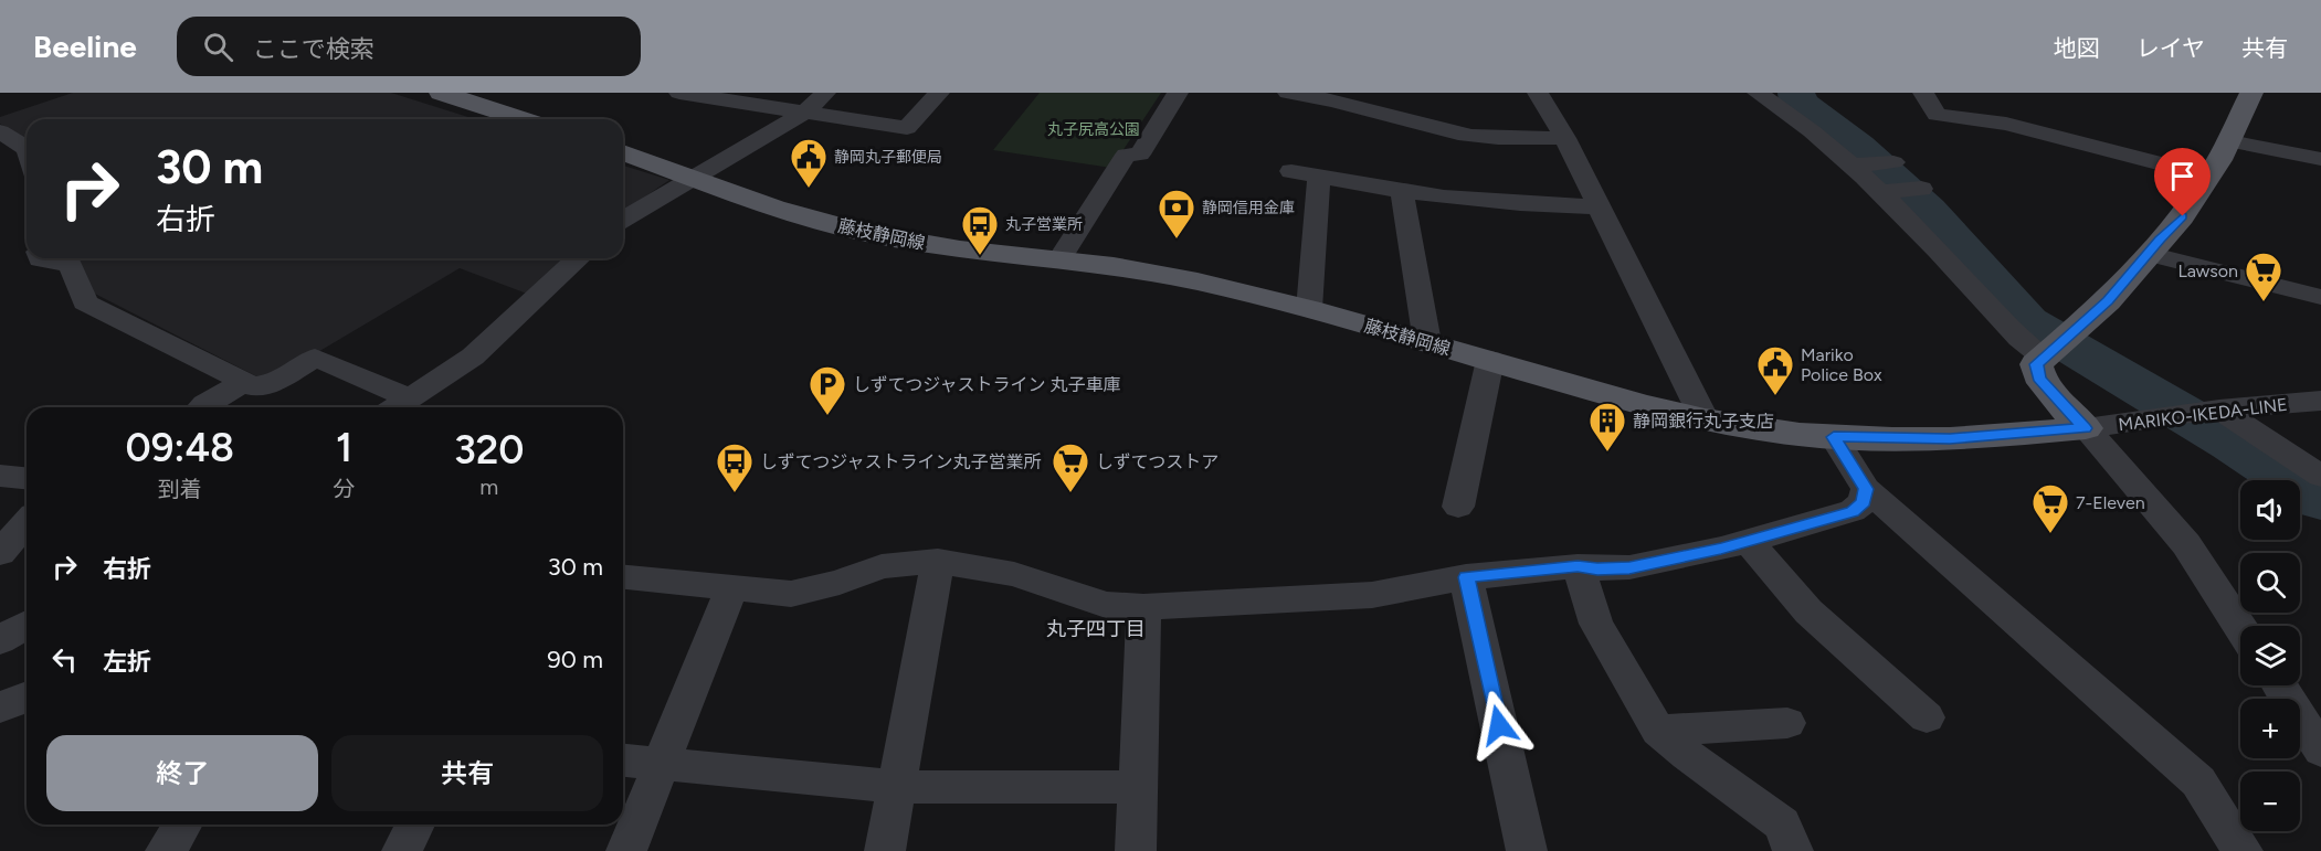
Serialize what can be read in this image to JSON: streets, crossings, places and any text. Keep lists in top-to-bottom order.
{
  "streets": {
    "main road": ["藤枝静岡線"],
    "street": ["MARIKO-IKEDA-LINE"]
  },
  "crossings": [
    ["藤枝静岡線", "MARIKO-IKEDA-LINE"]
  ],
  "districts": ["丸子四丁目"],
  "parks": ["丸子尻高公園"],
  "places": {
    "public building": ["静岡丸子郵便局", "Mariko Police Box"],
    "bank": ["静岡信用金庫"],
    "bus stop": ["丸子営業所", "しずてつジャストライン丸子営業所"],
    "supermarket": ["Lawson", "しずてつストア", "7-Eleven"],
    "parking": ["しずてつジャストライン 丸子車庫"],
    "building": ["静岡銀行丸子支店"]
  },
  "page": {
    "header": "Beeline",
    "search": "ここで検索",
    "nav": ["地図", "レイヤ", "共有"],
    "turn": ["30 m", "右折"],
    "eta": [
      "09:48",
      "到着",
      "1",
      "分",
      "320",
      "m"
    ],
    "map_buttons": ["+", "−"],
    "list": [
      {
        "name": "右折",
        "value": "30 m"
      },
      {
        "name": "左折",
        "value": "90 m"
      }
    ],
    "buttons": ["終了", "共有"]
  }
}
